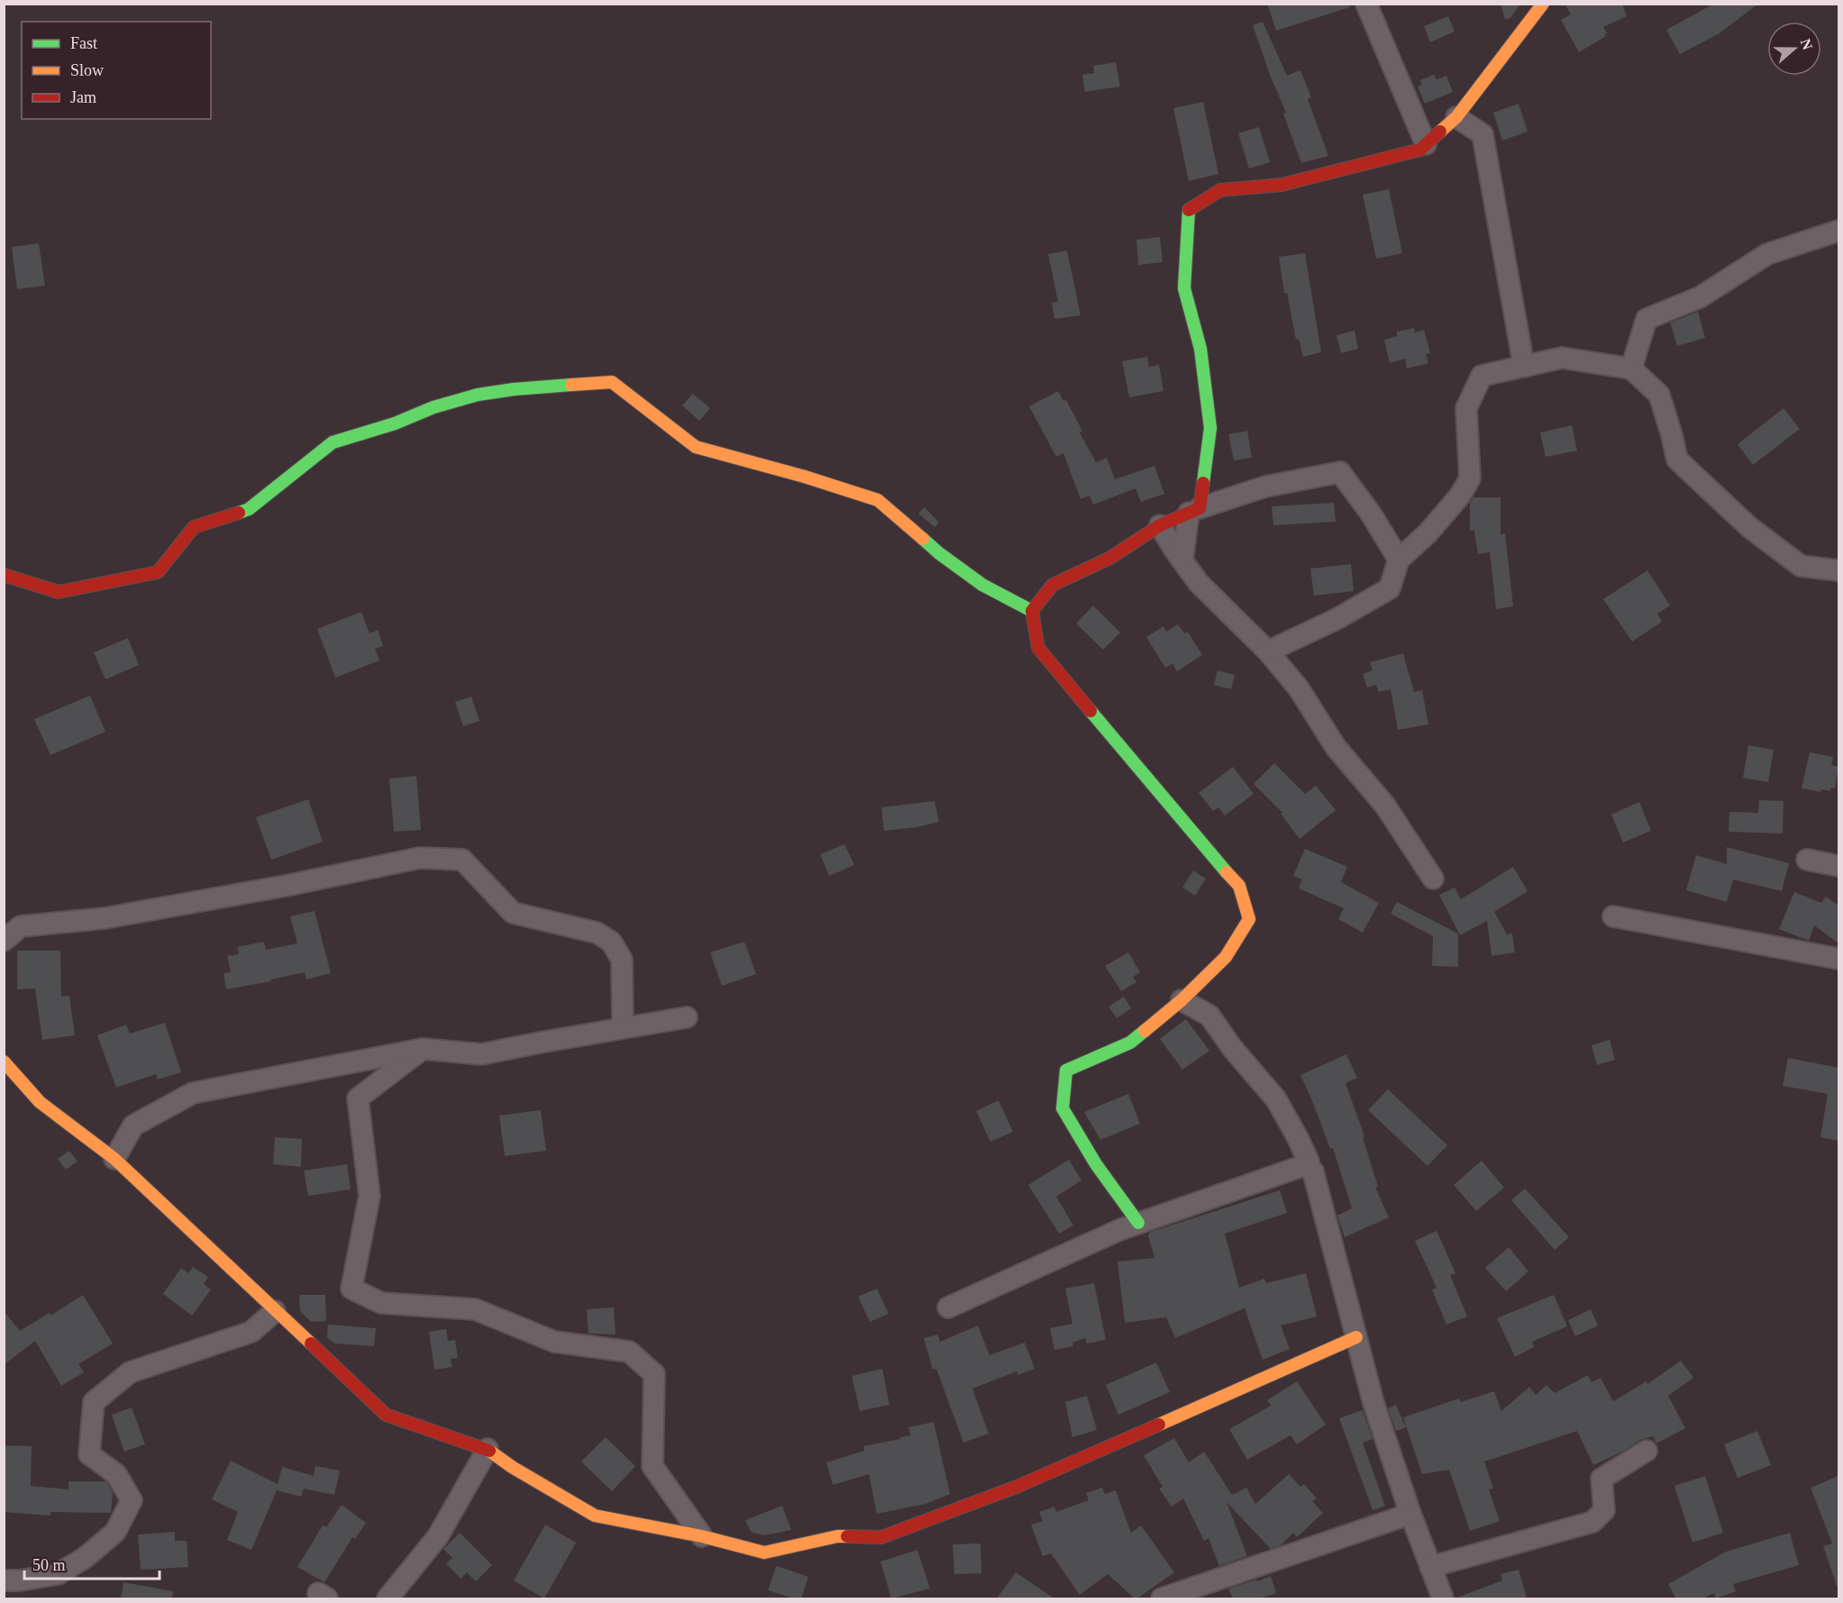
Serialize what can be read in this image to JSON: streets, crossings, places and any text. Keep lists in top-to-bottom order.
{
  "legend": ["Fast", "Slow", "Jam"],
  "scale_bar": "50 m",
  "north": "right"
}
